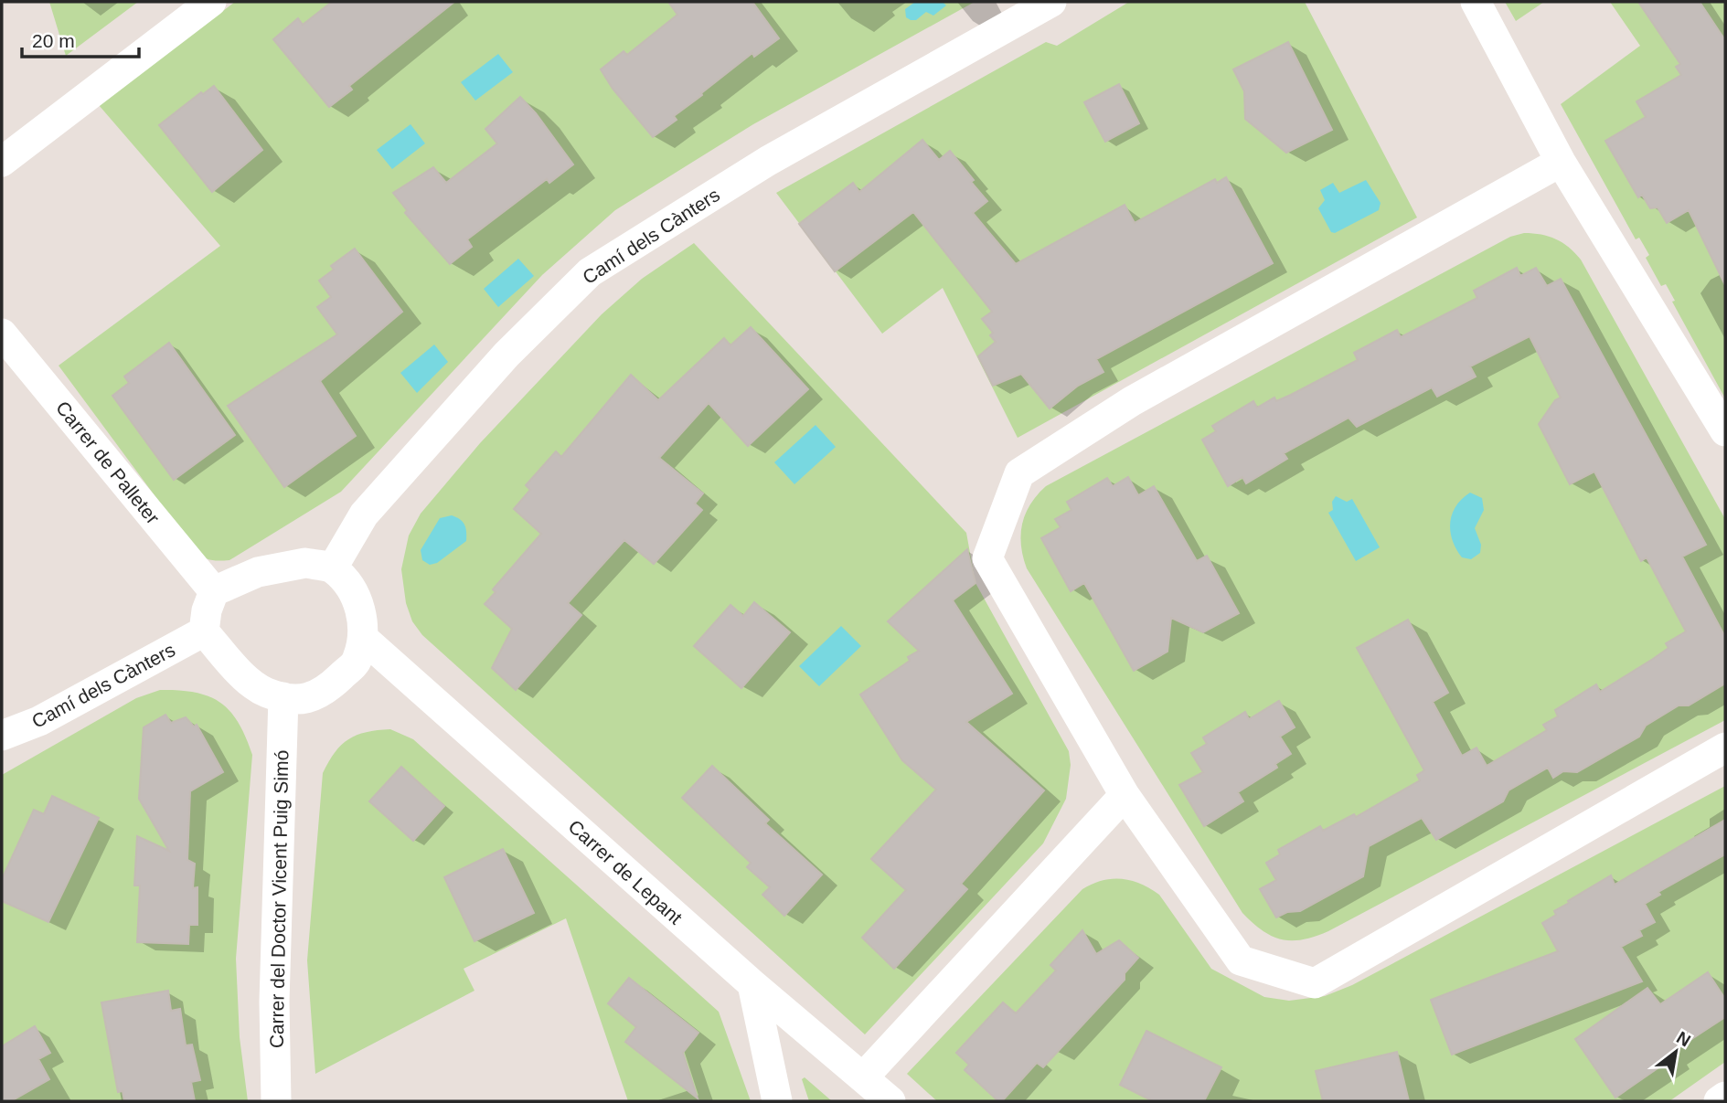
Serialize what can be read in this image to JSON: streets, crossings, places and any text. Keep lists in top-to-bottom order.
{
  "streets": {
    "street": [
      "Camí dels Cànters",
      "Carrer de Palleter",
      "Carrer de Lepant",
      "Carrer del Doctor Vicent Puig Simó"
    ]
  },
  "crossings": [
    ["Camí dels Cànters", "Carrer de Palleter"],
    ["Camí dels Cànters", "Carrer de Lepant"],
    ["Camí dels Cànters", "Carrer del Doctor Vicent Puig Simó"],
    ["Carrer de Palleter", "Carrer de Lepant"],
    ["Carrer de Palleter", "Carrer del Doctor Vicent Puig Simó"],
    ["Carrer de Lepant", "Carrer del Doctor Vicent Puig Simó"]
  ],
  "scale_bar": "20 m",
  "north": "top right"
}
